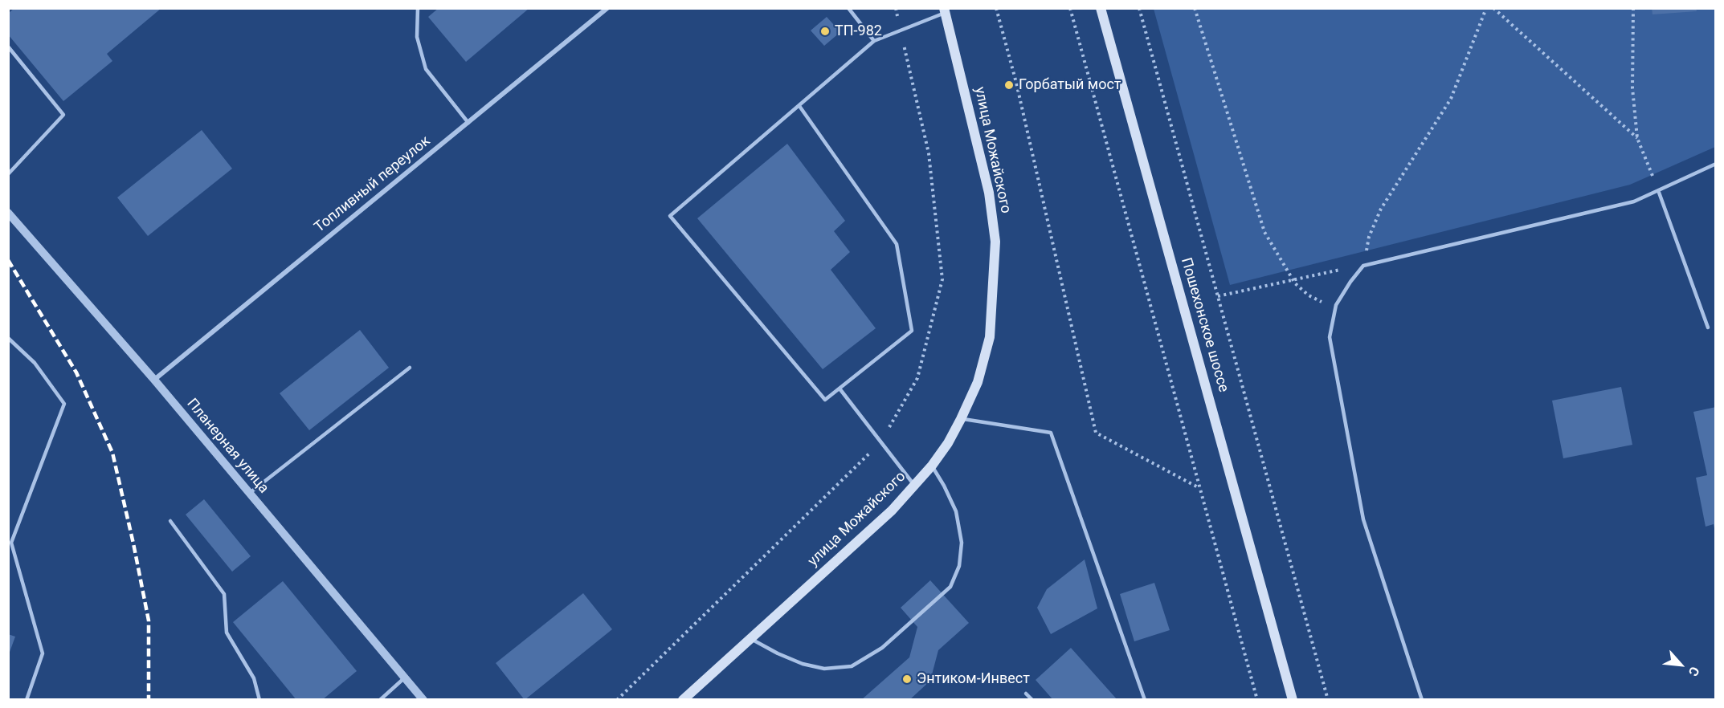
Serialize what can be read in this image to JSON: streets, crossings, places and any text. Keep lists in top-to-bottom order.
{
  "streets": {
    "main road": ["улица Можайского", "Пошехонское шоссе"],
    "street": ["Топливный переулок", "Планерная улица"]
  },
  "crossings": [
    ["Топливный переулок", "Планерная улица"]
  ],
  "places": ["ТП-982", "Горбатый мост", "Энтиком-Инвест"],
  "north": "bottom right"
}
